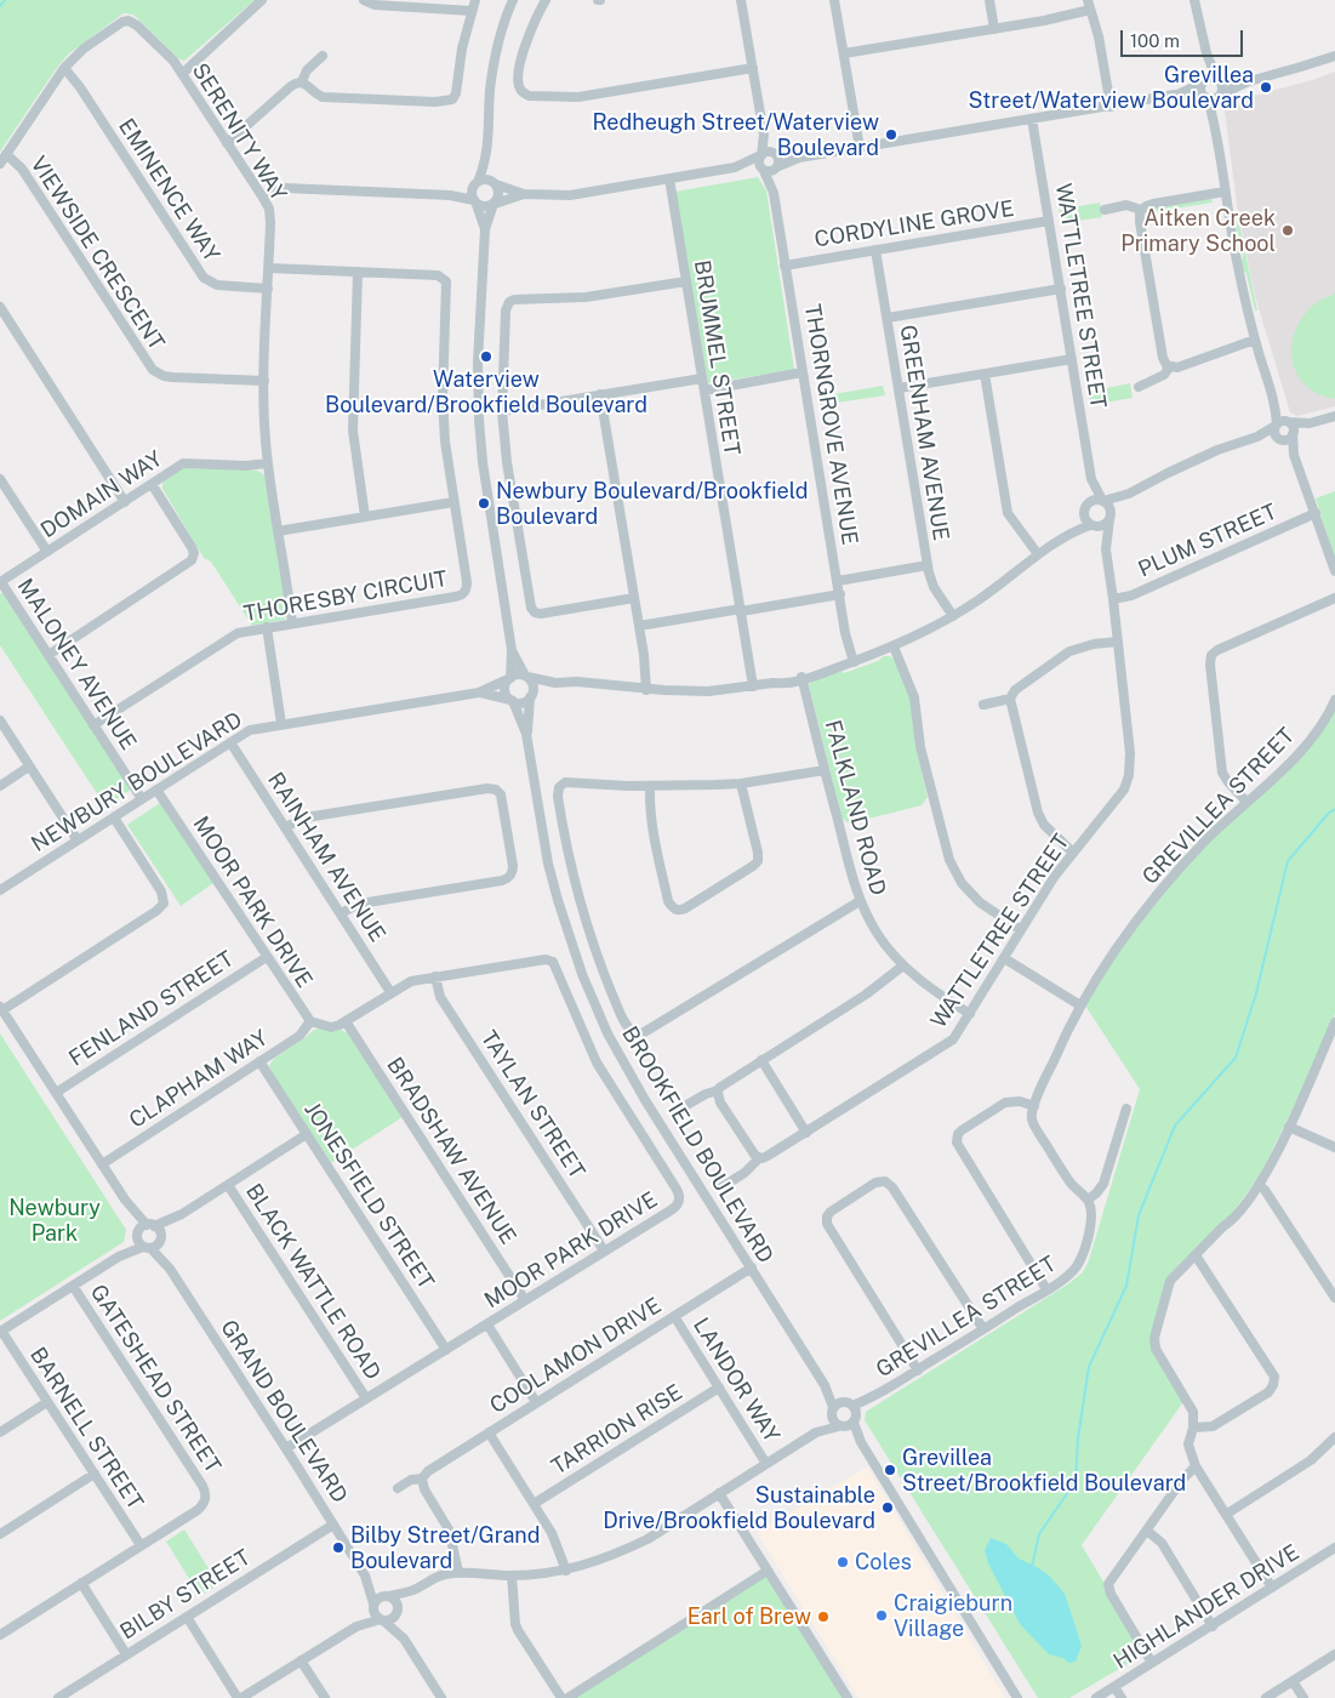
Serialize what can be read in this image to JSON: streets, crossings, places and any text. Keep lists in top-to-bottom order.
{
  "streets": {
    "street": [
      "SERENITY WAY",
      "EMINENCE WAY",
      "CORDYLINE GROVE",
      "VIEWSIDE CRESCENT",
      "WATTLETREE STREET",
      "BRUMMEL STREET",
      "THORNGROVE AVENUE",
      "GREENHAM AVENUE",
      "DOMAIN WAY",
      "PLUM STREET",
      "THORESBY CIRCUIT",
      "MALONEY AVENUE",
      "NEWBURY BOULEVARD",
      "GREVILLEA STREET",
      "FALKLAND ROAD",
      "RAINHAM AVENUE",
      "MOOR PARK DRIVE",
      "FENLAND STREET",
      "CLAPHAM WAY",
      "TAYLAN STREET",
      "BROOKFIELD BOULEVARD",
      "BRADSHAW AVENUE",
      "JONESFIELD STREET",
      "BLACK WATTLE ROAD",
      "COOLAMON DRIVE",
      "GATESHEAD STREET",
      "LANDOR WAY",
      "GRAND BOULEVARD",
      "BARNELL STREET",
      "TARRION RISE",
      "BILBY STREET",
      "HIGHLANDER DRIVE"
    ]
  },
  "crossings": [
    ["SERENITY WAY", "EMINENCE WAY"],
    ["SERENITY WAY", "VIEWSIDE CRESCENT"],
    ["SERENITY WAY", "DOMAIN WAY"],
    ["SERENITY WAY", "THORESBY CIRCUIT"],
    ["CORDYLINE GROVE", "WATTLETREE STREET"],
    ["CORDYLINE GROVE", "THORNGROVE AVENUE"],
    ["CORDYLINE GROVE", "GREENHAM AVENUE"],
    ["WATTLETREE STREET", "PLUM STREET"],
    ["WATTLETREE STREET", "FALKLAND ROAD"],
    ["DOMAIN WAY", "MALONEY AVENUE"],
    ["THORESBY CIRCUIT", "MALONEY AVENUE"],
    ["MALONEY AVENUE", "NEWBURY BOULEVARD"],
    ["NEWBURY BOULEVARD", "RAINHAM AVENUE"],
    ["NEWBURY BOULEVARD", "MOOR PARK DRIVE"],
    ["NEWBURY BOULEVARD", "BROOKFIELD BOULEVARD"],
    ["RAINHAM AVENUE", "MOOR PARK DRIVE"],
    ["MOOR PARK DRIVE", "FENLAND STREET"],
    ["MOOR PARK DRIVE", "CLAPHAM WAY"],
    ["MOOR PARK DRIVE", "TAYLAN STREET"],
    ["MOOR PARK DRIVE", "BRADSHAW AVENUE"],
    ["MOOR PARK DRIVE", "JONESFIELD STREET"],
    ["MOOR PARK DRIVE", "BLACK WATTLE ROAD"],
    ["MOOR PARK DRIVE", "GRAND BOULEVARD"],
    ["CLAPHAM WAY", "JONESFIELD STREET"],
    ["BROOKFIELD BOULEVARD", "COOLAMON DRIVE"],
    ["COOLAMON DRIVE", "LANDOR WAY"],
    ["GATESHEAD STREET", "BARNELL STREET"],
    ["LANDOR WAY", "TARRION RISE"],
    ["GRAND BOULEVARD", "BILBY STREET"]
  ],
  "parks": ["Newbury Park"],
  "places": [
    "Grevillea Street/Waterview Boulevard",
    "Redheugh Street/Waterview Boulevard",
    "Aitken Creek Primary School",
    "Waterview Boulevard/Brookfield Boulevard",
    "Newbury Boulevard/Brookfield Boulevard",
    "Grevillea Street/Brookfield Boulevard",
    "Sustainable Drive/Brookfield Boulevard",
    "Bilby Street/Grand Boulevard",
    "Coles",
    "Craigieburn Village",
    "Earl of Brew"
  ],
  "scale_bar": "100 m"
}
